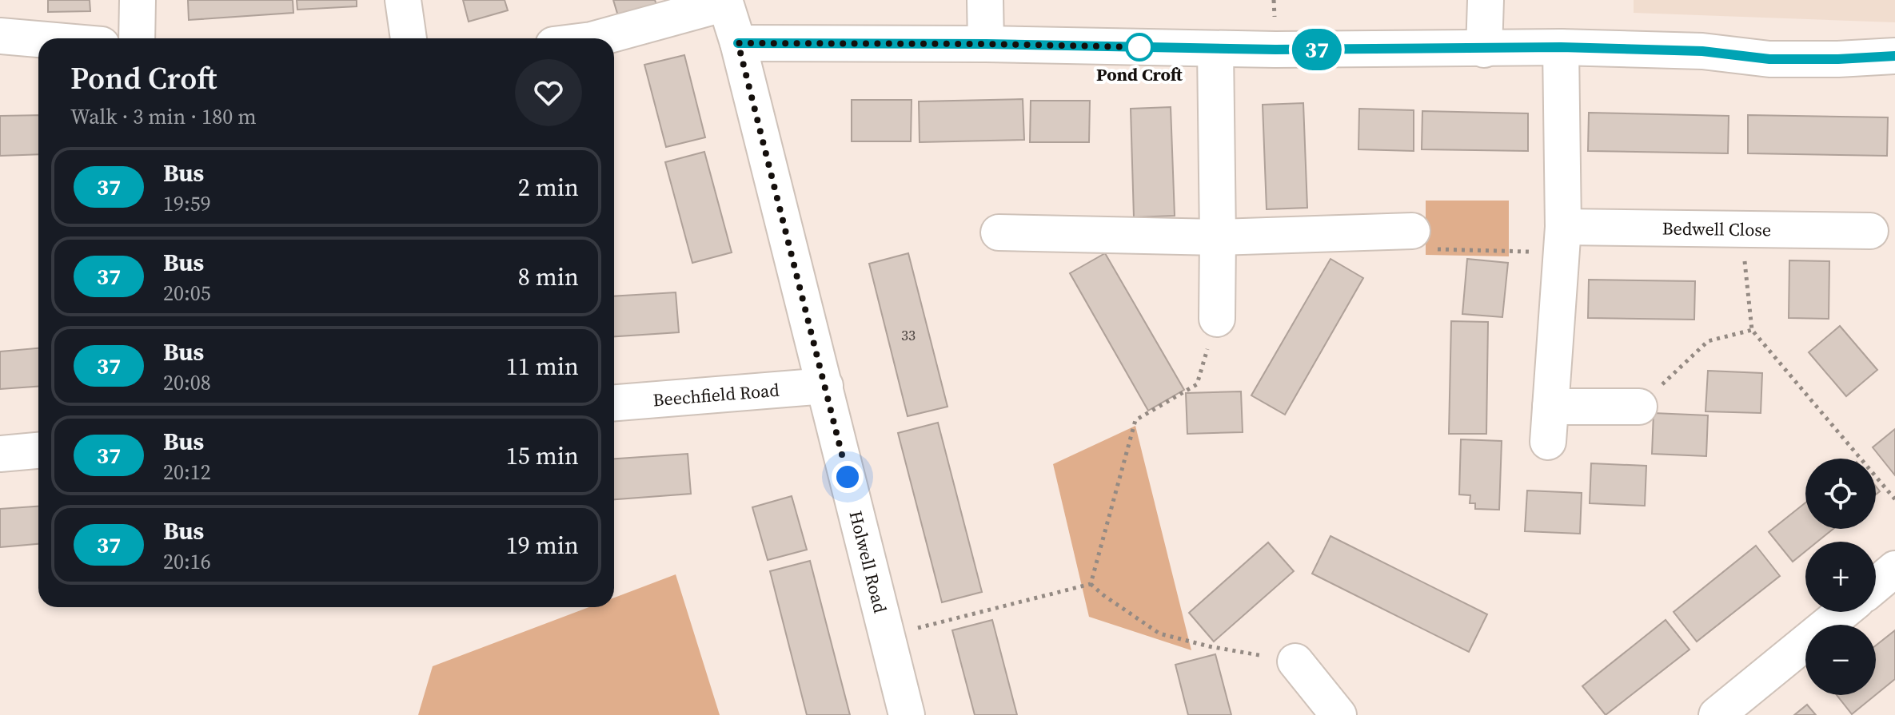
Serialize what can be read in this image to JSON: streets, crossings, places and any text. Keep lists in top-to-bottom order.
{
  "streets": {
    "street": ["Bedwell Close", "Beechfield Road", "Holwell Road"]
  },
  "crossings": [
    ["Beechfield Road", "Holwell Road"]
  ],
  "places": ["Pond Croft"],
  "lines": ["bus line 37"],
  "house_numbers": ["33"],
  "page": {
    "on_map": "37",
    "heading": ["Pond Croft", "Walk · 3 min · 180 m"],
    "list": [
      {
        "mark": "37",
        "name": "Bus",
        "note": "19:59",
        "value": "2 min"
      },
      {
        "mark": "37",
        "name": "Bus",
        "note": "20:05",
        "value": "8 min"
      },
      {
        "mark": "37",
        "name": "Bus",
        "note": "20:08",
        "value": "11 min"
      },
      {
        "mark": "37",
        "name": "Bus",
        "note": "20:12",
        "value": "15 min"
      },
      {
        "mark": "37",
        "name": "Bus",
        "note": "20:16",
        "value": "19 min"
      }
    ],
    "map_buttons": ["+", "−"]
  }
}
